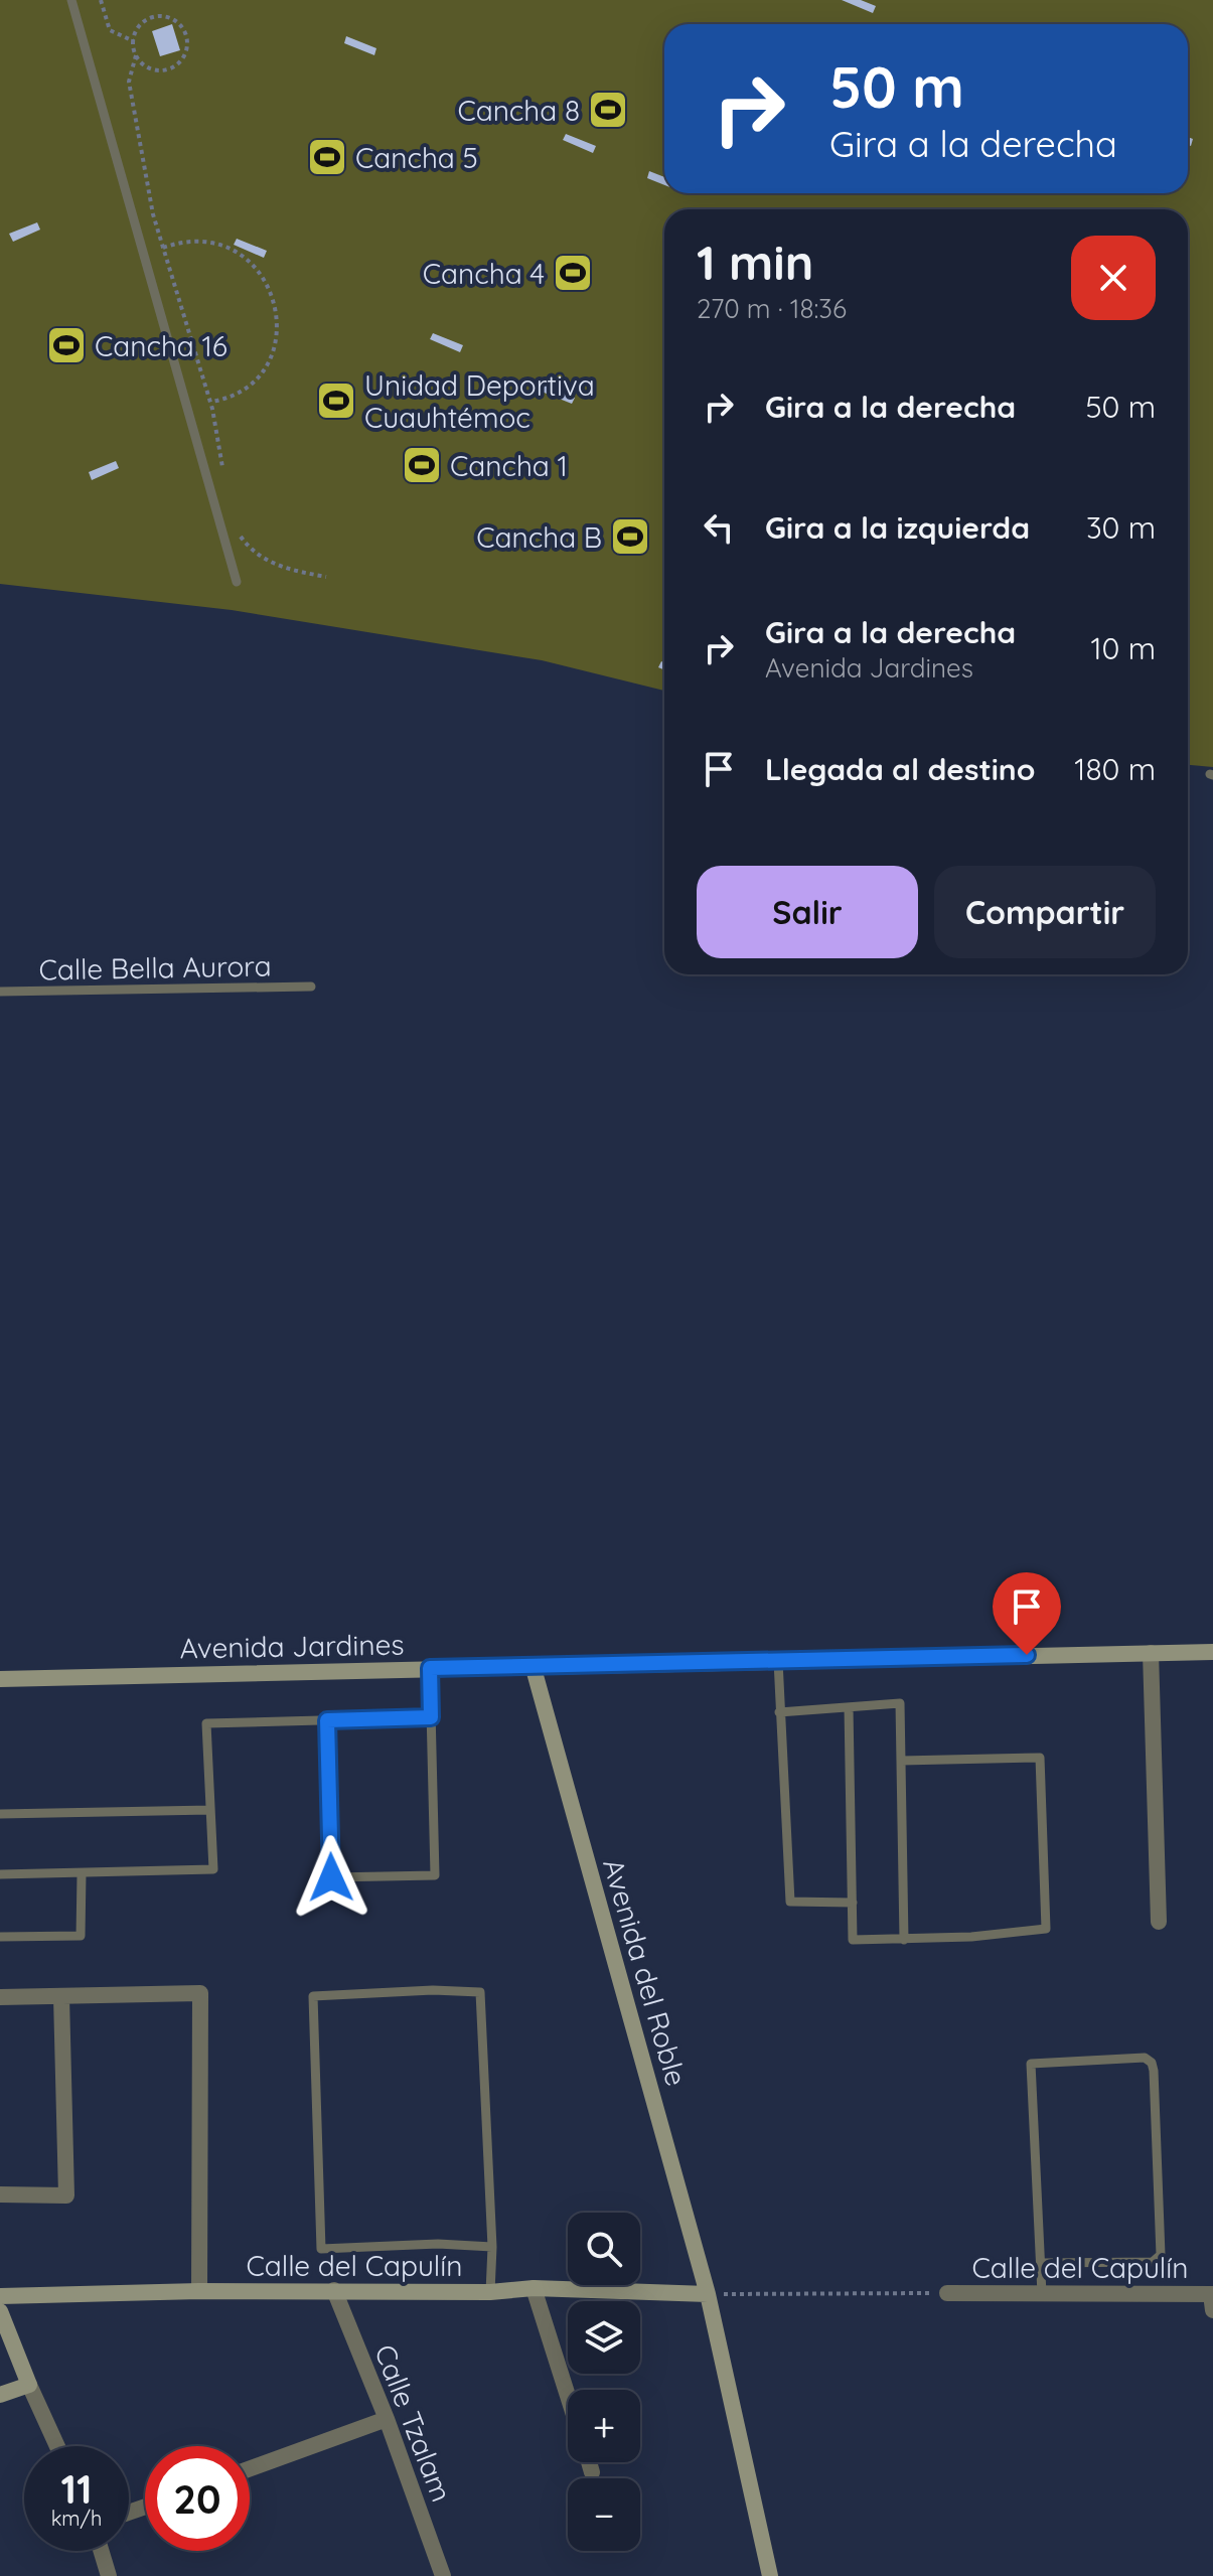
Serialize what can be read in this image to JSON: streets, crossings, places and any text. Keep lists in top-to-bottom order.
{
  "streets": {
    "street": [
      "Avenida Jardines",
      "Avenida del Roble",
      "Calle del Capulín",
      "Calle Tzalam"
    ],
    "lane": ["Calle Bella Aurora"]
  },
  "crossings": [
    ["Avenida Jardines", "Avenida del Roble"],
    ["Avenida del Roble", "Calle del Capulín"],
    ["Calle del Capulín", "Calle Tzalam"]
  ],
  "places": {
    "sports": [
      "Cancha 8",
      "Cancha 5",
      "Cancha 4",
      "Cancha 16",
      "Unidad Deportiva Cuauhtémoc",
      "Cancha 1",
      "Cancha B"
    ]
  },
  "page": {
    "turn": ["50 m", "Gira a la derecha"],
    "heading": ["1 min", "270 m · 18:36"],
    "list": [
      {
        "name": "Gira a la derecha",
        "value": "50 m"
      },
      {
        "name": "Gira a la izquierda",
        "value": "30 m"
      },
      {
        "name": "Gira a la derecha",
        "note": "Avenida Jardines",
        "value": "10 m"
      },
      {
        "name": "Llegada al destino",
        "value": "180 m"
      }
    ],
    "buttons": ["Salir", "Compartir"],
    "map_buttons": ["+", "−"],
    "speed": "11 km/h",
    "limit": "20"
  }
}
